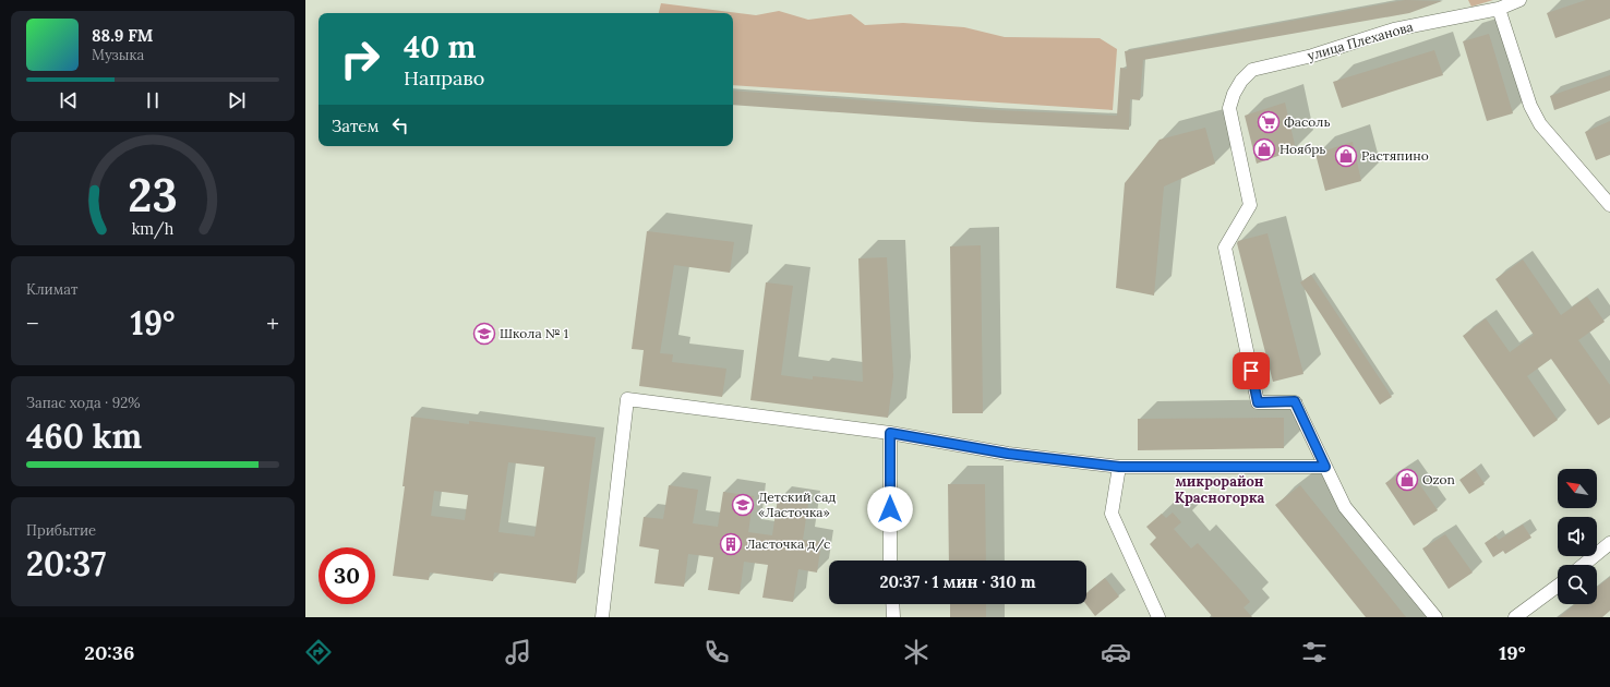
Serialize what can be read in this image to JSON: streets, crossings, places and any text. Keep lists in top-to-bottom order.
{
  "streets": {
    "street": ["улица Плеханова"]
  },
  "districts": ["микрорайон Красногорка"],
  "places": {
    "supermarket": ["Фасоль"],
    "shop": ["Ноябрь", "Растяпино", "Ozon"],
    "school or university": ["Школа № 1", "Детский сад «Ласточка»"],
    "building": ["Ласточка д/с"]
  },
  "north": "top left",
  "page": {
    "turn": ["40 m", "Направо"],
    "song": ["88.9 FM", "Музыка"],
    "then": "Затем",
    "tile": [
      "Климат",
      ["Запас хода · 92%", "460 km"],
      ["Прибытие", "20:37"]
    ],
    "heat": ["−", "19°", "+"],
    "limit": "30",
    "trip": "20:37 · 1 мин · 310 m",
    "tabs": ["20:36", "19°"],
    "gauge": ["23", "km/h"]
  }
}
